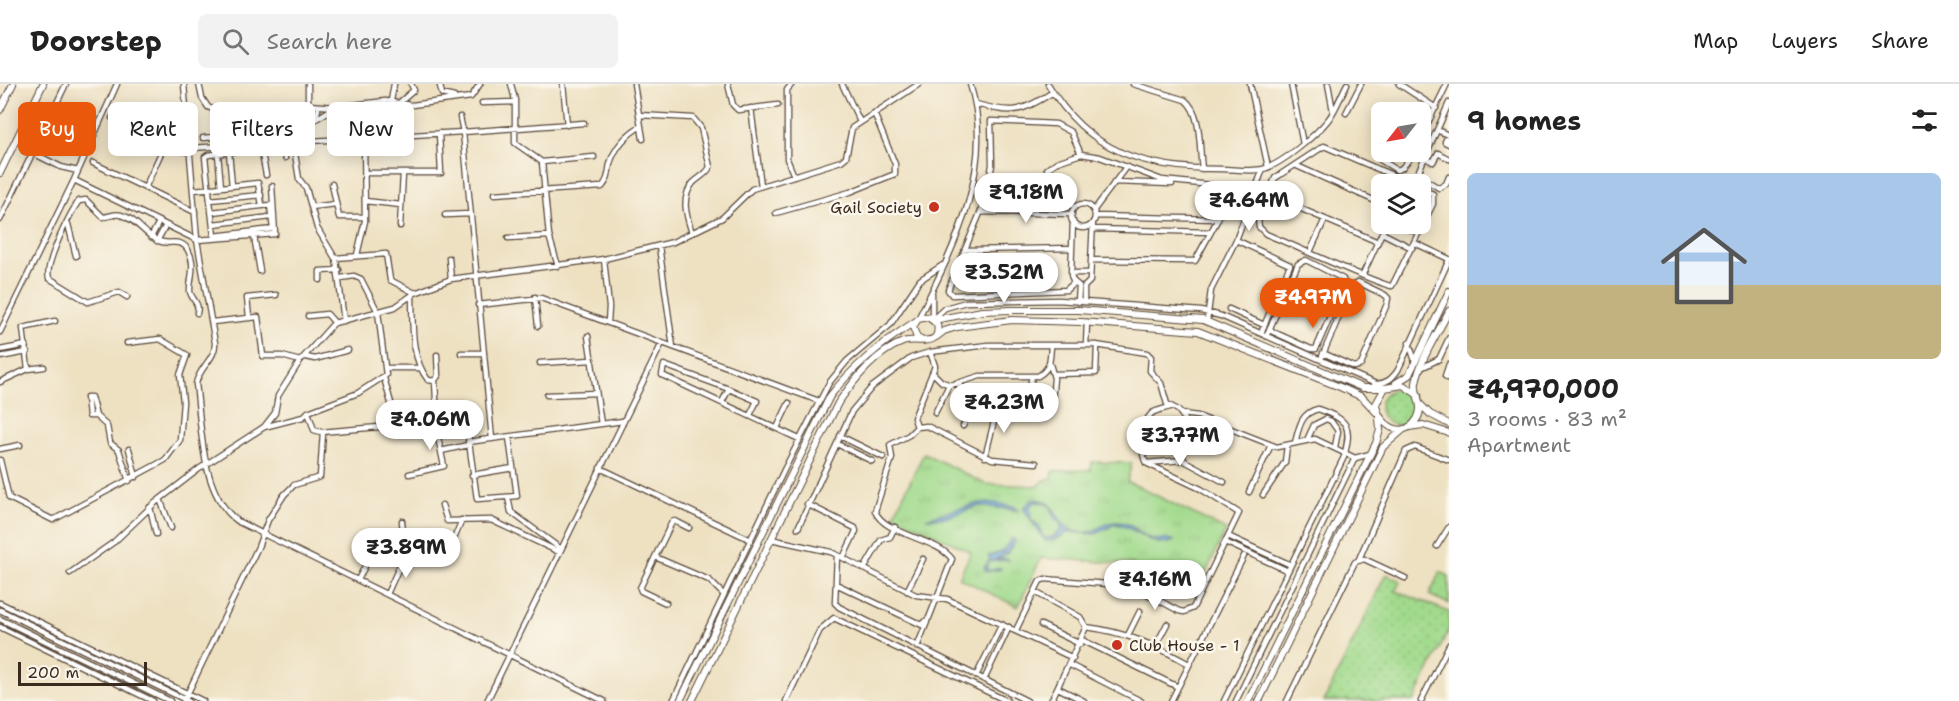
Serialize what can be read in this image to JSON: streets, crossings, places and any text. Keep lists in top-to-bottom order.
{
  "places": ["Gail Society", "Club House - 1"],
  "scale_bar": "200 m",
  "north": "bottom left",
  "page": {
    "header": "Doorstep",
    "search": "Search here",
    "nav": ["Map", "Layers", "Share"],
    "heading": "9 homes",
    "chip": [
      "Buy",
      "Rent",
      "Filters",
      "New"
    ],
    "list": [
      {
        "name": "₹4,970,000",
        "note": "3 rooms · 83 m² · Apartment"
      }
    ],
    "price": [
      "₹9.18M",
      "₹4.64M",
      "₹3.52M",
      "₹4.97M",
      "₹4.23M",
      "₹4.06M",
      "₹3.77M",
      "₹3.89M",
      "₹4.16M"
    ],
    "scale": "200 m"
  }
}
